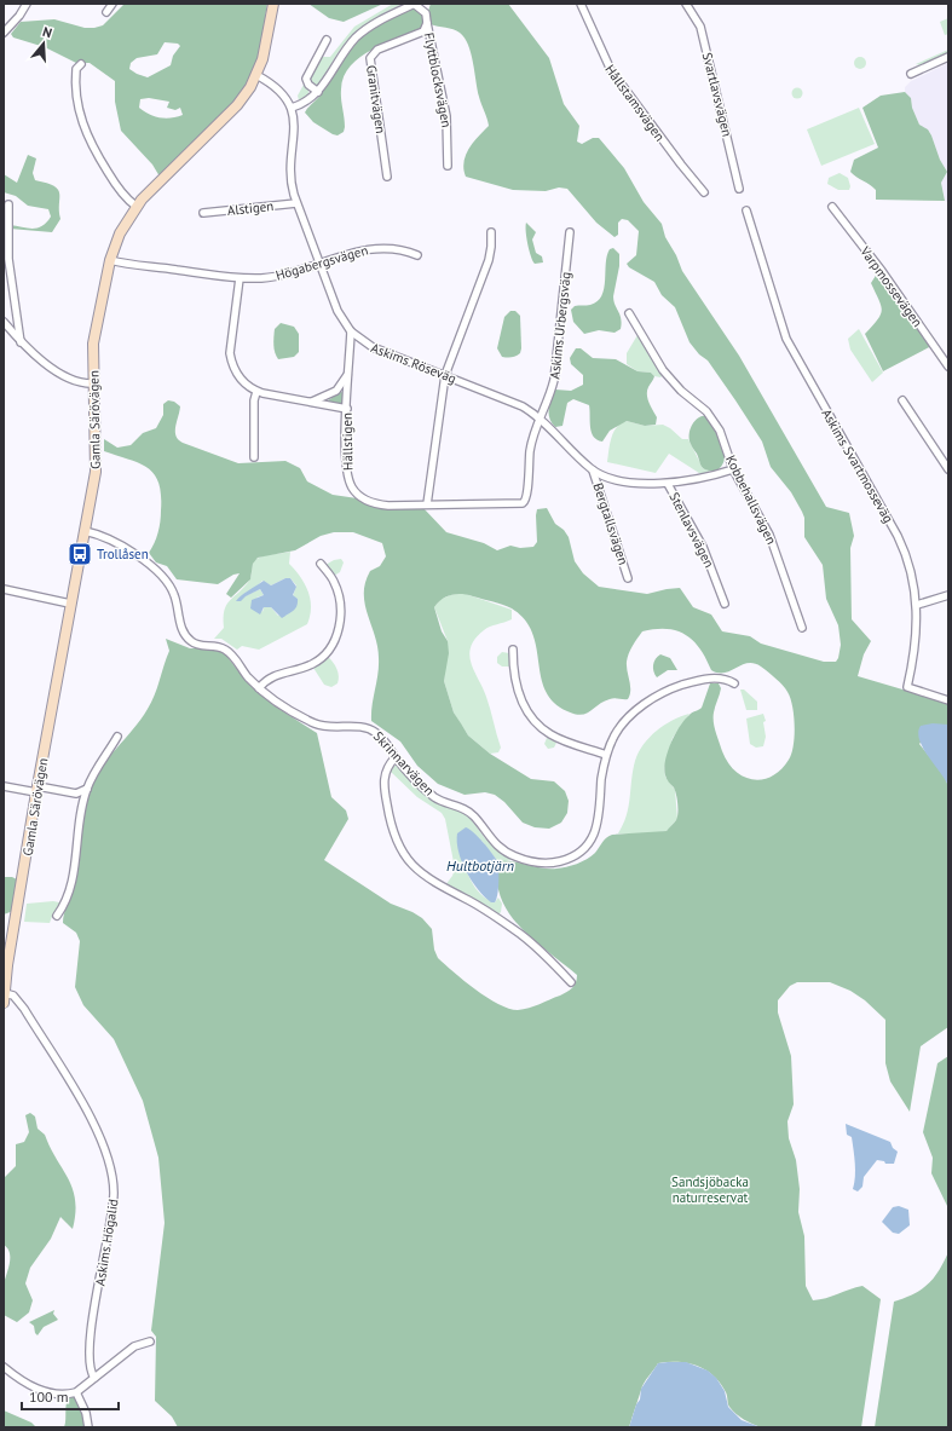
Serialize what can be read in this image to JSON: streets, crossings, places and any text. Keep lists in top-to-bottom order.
{
  "streets": {
    "street": [
      "Flyttblocksvägen",
      "Svartlavsvägen",
      "Granitvägen",
      "Hållstamsvägen",
      "Alstigen",
      "Högabergsvägen",
      "Varpmossevägen",
      "Askims Urbergsväg",
      "Askims Röseväg",
      "Gamla Särövägen",
      "Hällstigen",
      "Askims Svartmosseväg",
      "Kobbehallsvägen",
      "Bergtallsvägen",
      "Stenlavsvägen",
      "Skrinnarvägen",
      "Askims Högalid"
    ]
  },
  "crossings": [
    ["Flyttblocksvägen", "Granitvägen"],
    ["Alstigen", "Askims Röseväg"],
    ["Högabergsvägen", "Askims Röseväg"],
    ["Högabergsvägen", "Gamla Särövägen"],
    ["Högabergsvägen", "Hällstigen"],
    ["Askims Urbergsväg", "Askims Röseväg"],
    ["Askims Urbergsväg", "Hällstigen"],
    ["Askims Röseväg", "Hällstigen"],
    ["Askims Röseväg", "Kobbehallsvägen"],
    ["Askims Röseväg", "Bergtallsvägen"],
    ["Askims Röseväg", "Stenlavsvägen"],
    ["Gamla Särövägen", "Skrinnarvägen"],
    ["Gamla Särövägen", "Askims Högalid"]
  ],
  "water": ["Hultbotjärn"],
  "parks": ["Sandsjöbacka naturreservat"],
  "places": {
    "bus stop": ["Trollåsen"]
  },
  "scale_bar": "100 m",
  "north": "top"
}
